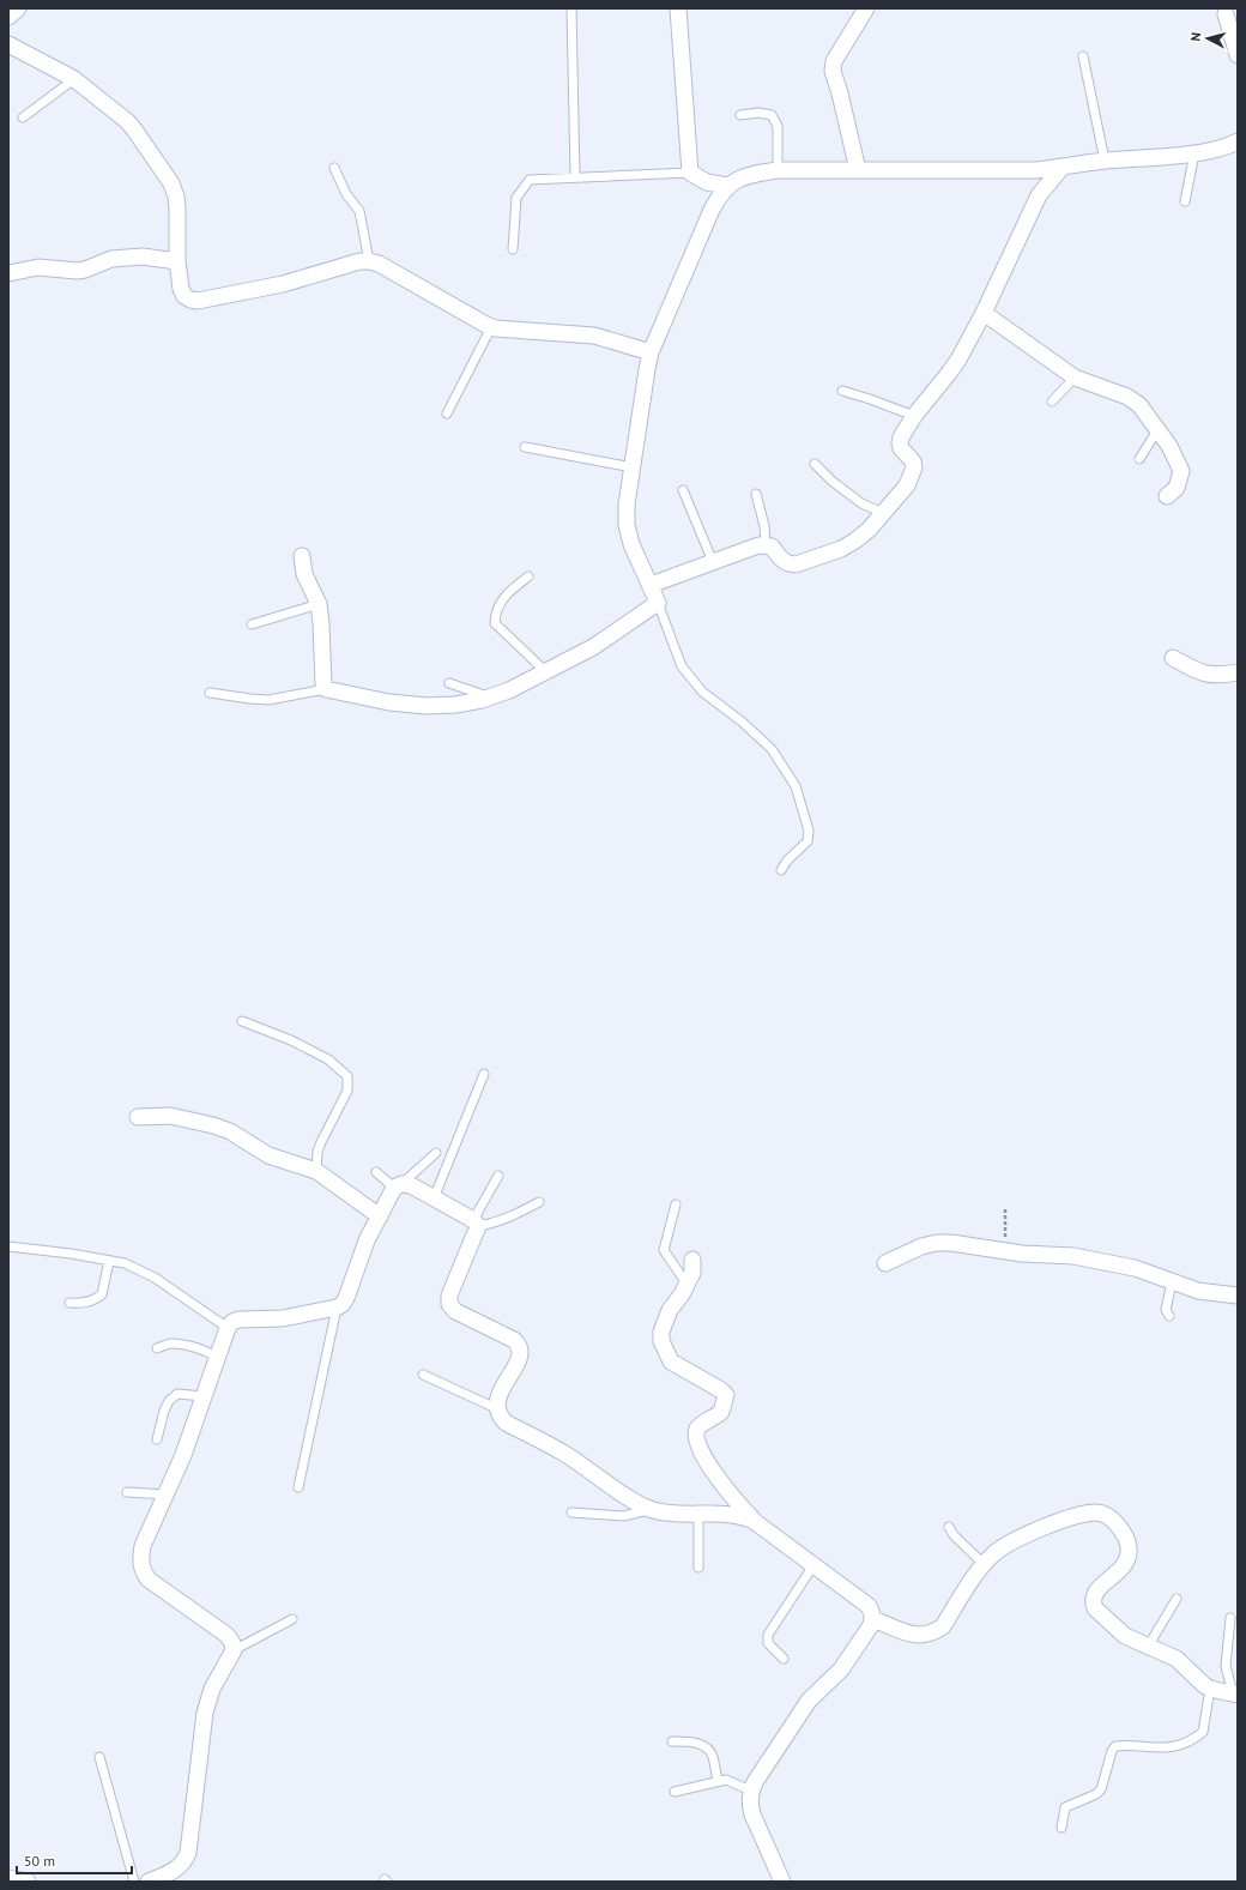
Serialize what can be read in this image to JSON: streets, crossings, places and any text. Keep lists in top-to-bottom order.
{
  "scale_bar": "50 m",
  "north": "left"
}
